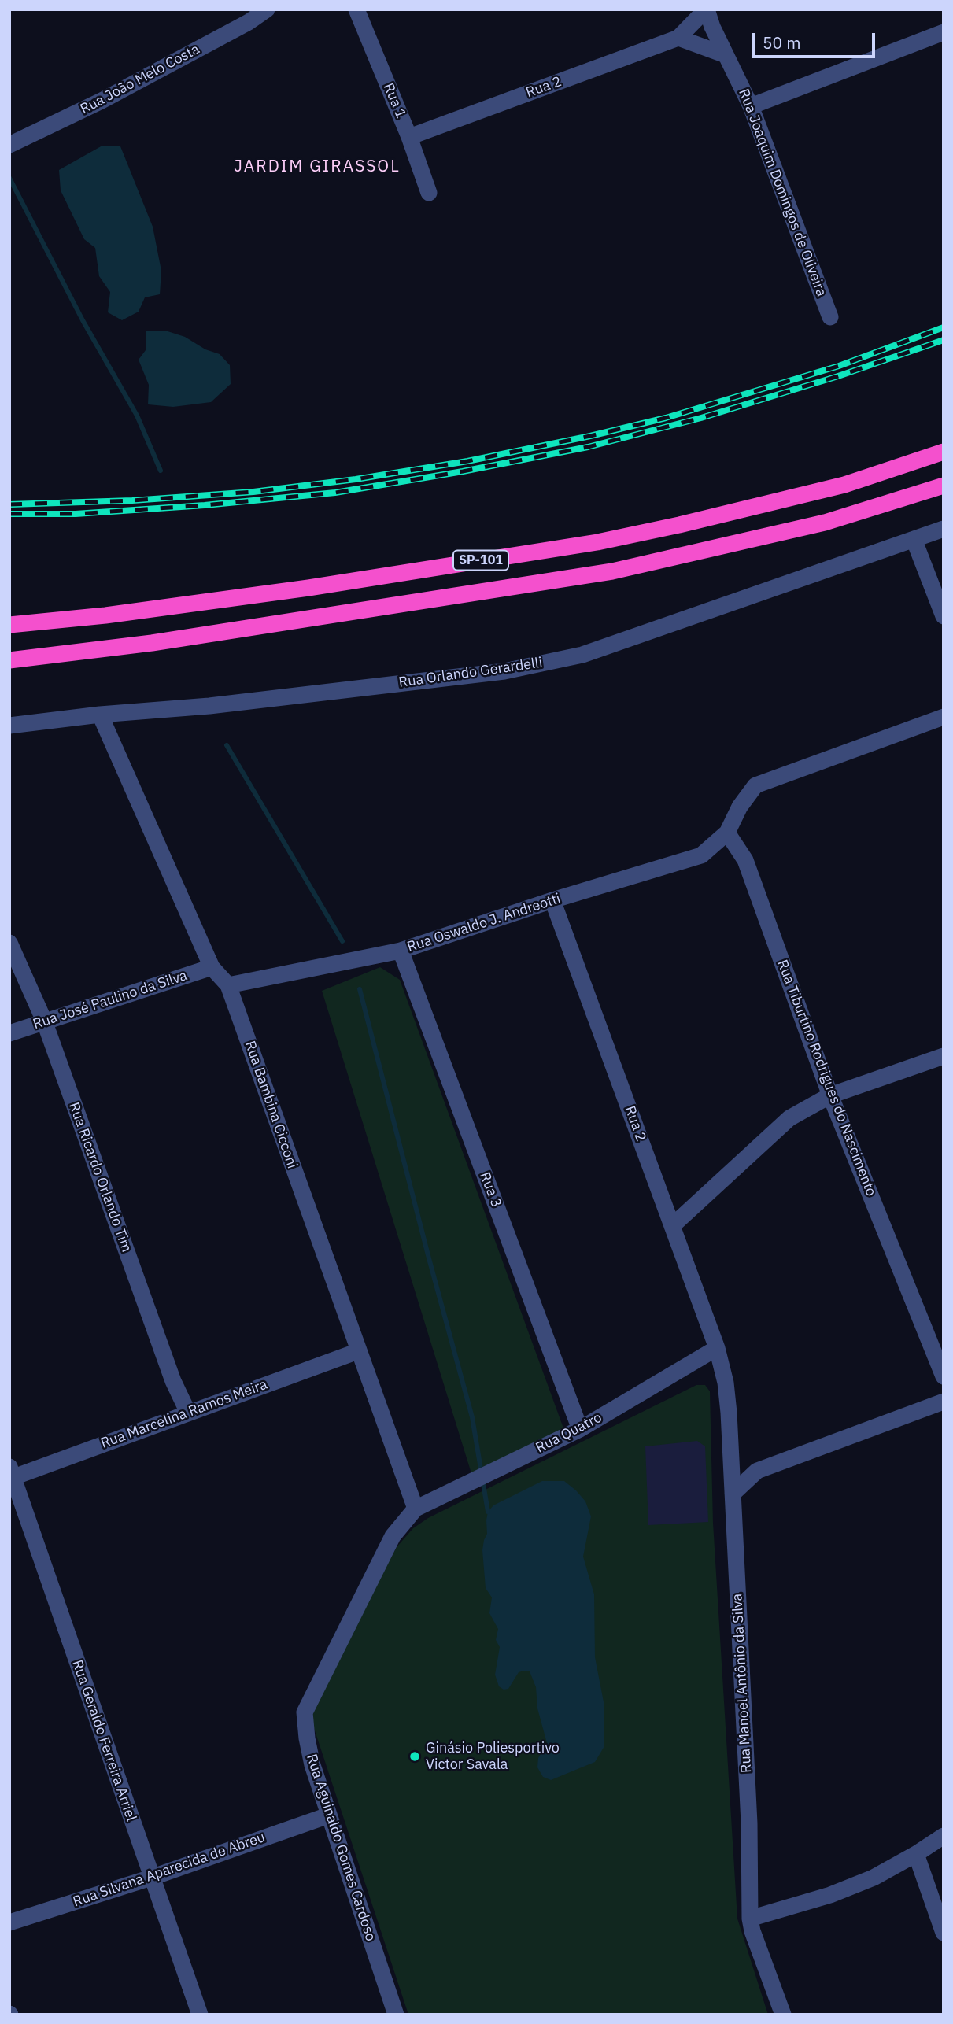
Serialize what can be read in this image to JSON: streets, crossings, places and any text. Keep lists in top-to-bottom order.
{
  "streets": {
    "highway": ["SP-101"],
    "street": [
      "Rua João Melo Costa",
      "Rua 2",
      "Rua 1",
      "Rua Joaquim Domingos de Oliveira",
      "Rua Orlando Gerardelli",
      "Rua Oswaldo J. Andreotti",
      "Rua José Paulino da Silva",
      "Rua Tiburtino Rodrigues do Nascimento",
      "Rua Bambina Cicconi",
      "Rua Ricardo Orlando Tim",
      "Rua 3",
      "Rua Marcelina Ramos Meira",
      "Rua Quatro",
      "Rua Manoel Antônio da Silva",
      "Rua Geraldo Ferreira Arriel",
      "Rua Aguinaldo Gomes Cardoso",
      "Rua Silvana Aparecida de Abreu"
    ]
  },
  "crossings": [
    ["Rua 2", "Rua 1"],
    ["Rua 2", "Rua Joaquim Domingos de Oliveira"],
    ["Rua 2", "Rua Oswaldo J. Andreotti"],
    ["Rua 2", "Rua Quatro"],
    ["Rua 2", "Rua Manoel Antônio da Silva"],
    ["Rua Orlando Gerardelli", "Rua Bambina Cicconi"],
    ["Rua Oswaldo J. Andreotti", "Rua Tiburtino Rodrigues do Nascimento"],
    ["Rua Oswaldo J. Andreotti", "Rua Bambina Cicconi"],
    ["Rua Oswaldo J. Andreotti", "Rua 3"],
    ["Rua José Paulino da Silva", "Rua Bambina Cicconi"],
    ["Rua José Paulino da Silva", "Rua Ricardo Orlando Tim"],
    ["Rua Bambina Cicconi", "Rua Marcelina Ramos Meira"],
    ["Rua Bambina Cicconi", "Rua Quatro"],
    ["Rua Bambina Cicconi", "Rua Aguinaldo Gomes Cardoso"],
    ["Rua Ricardo Orlando Tim", "Rua Marcelina Ramos Meira"],
    ["Rua 3", "Rua Quatro"],
    ["Rua Marcelina Ramos Meira", "Rua Geraldo Ferreira Arriel"],
    ["Rua Quatro", "Rua Manoel Antônio da Silva"],
    ["Rua Quatro", "Rua Aguinaldo Gomes Cardoso"],
    ["Rua Geraldo Ferreira Arriel", "Rua Silvana Aparecida de Abreu"],
    ["Rua Aguinaldo Gomes Cardoso", "Rua Silvana Aparecida de Abreu"]
  ],
  "districts": ["JARDIM GIRASSOL"],
  "places": ["Ginásio Poliesportivo Victor Savala"],
  "scale_bar": "50 m"
}
